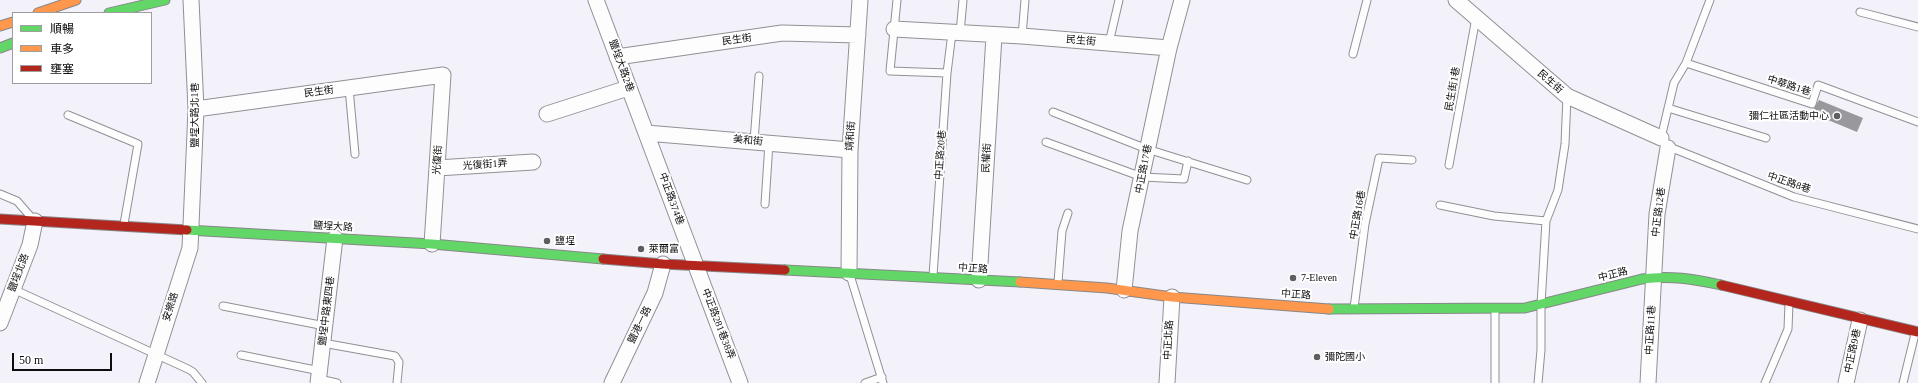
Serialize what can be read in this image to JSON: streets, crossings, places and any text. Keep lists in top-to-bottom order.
{
  "streets": {
    "street": [
      "民生街",
      "鹽埕大路2巷",
      "鹽埕大路北1巷",
      "靖和街",
      "美和街",
      "民權街",
      "光復街",
      "光復街1弄",
      "中正路17巷",
      "中正路374巷",
      "中正路12巷",
      "鹽埕大路",
      "中正路",
      "鹽埕北路",
      "安樂路",
      "鹽埕中路東四巷",
      "中正路281巷38弄",
      "鹽港一路",
      "中正路11巷",
      "中正北路",
      "中正路9巷"
    ],
    "lane": [
      "中華路1巷",
      "民生街1巷",
      "中正路20巷",
      "中正路8巷",
      "中正路16巷"
    ]
  },
  "crossings": [
    ["民生街", "鹽埕大路2巷"],
    ["民生街", "民生街1巷"],
    ["民生街", "鹽埕大路北1巷"],
    ["民生街", "靖和街"],
    ["民生街", "民權街"],
    ["民生街", "光復街"],
    ["民生街", "中正路17巷"],
    ["民生街", "中正路8巷"],
    ["民生街", "中正路12巷"],
    ["鹽埕大路2巷", "美和街"],
    ["鹽埕大路2巷", "中正路374巷"],
    ["鹽埕大路北1巷", "鹽埕大路"],
    ["鹽埕大路北1巷", "安樂路"],
    ["靖和街", "美和街"],
    ["靖和街", "中正路"],
    ["美和街", "中正路374巷"],
    ["中正路20巷", "中正路"],
    ["民權街", "中正路"],
    ["光復街", "光復街1弄"],
    ["光復街", "鹽埕大路"],
    ["中正路17巷", "中正路"],
    ["中正路8巷", "中正路12巷"],
    ["中正路374巷", "中正路"],
    ["中正路374巷", "中正路281巷38弄"],
    ["中正路12巷", "中正路"],
    ["中正路12巷", "中正路11巷"],
    ["中正路16巷", "中正路"],
    ["鹽埕大路", "中正路"],
    ["鹽埕大路", "鹽埕北路"],
    ["鹽埕大路", "安樂路"],
    ["鹽埕大路", "鹽埕中路東四巷"],
    ["鹽埕大路", "鹽港一路"],
    ["中正路", "中正路281巷38弄"],
    ["中正路", "鹽港一路"],
    ["中正路", "中正路11巷"],
    ["中正路", "中正北路"],
    ["中正路", "中正路9巷"]
  ],
  "places": [
    "彌仁社區活動中心",
    "鹽埕",
    "萊爾富",
    "7-Eleven",
    "彌陀國小"
  ],
  "legend": ["順暢", "車多", "壅塞"],
  "scale_bar": "50 m"
}
